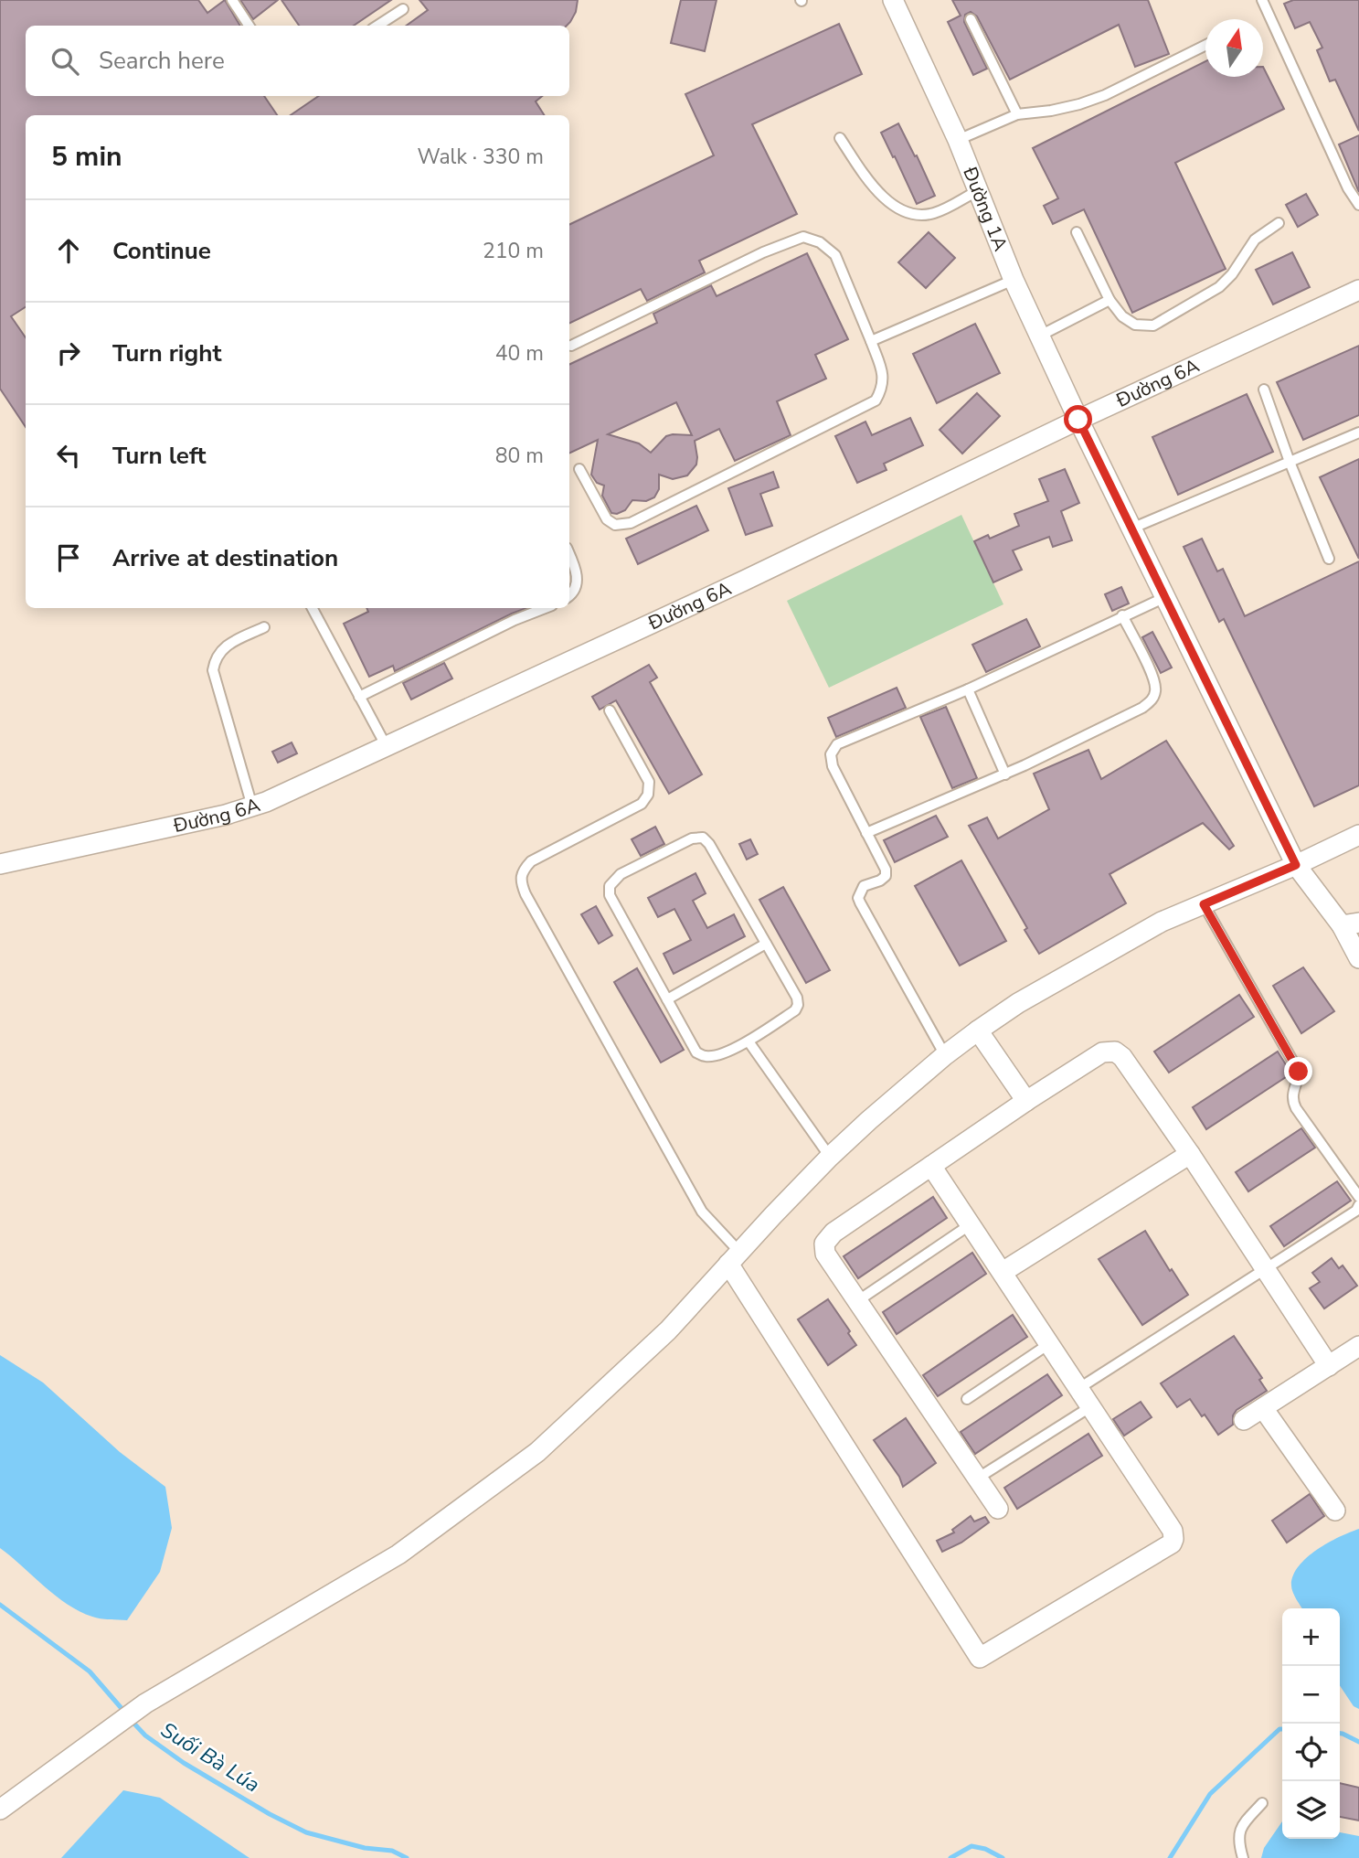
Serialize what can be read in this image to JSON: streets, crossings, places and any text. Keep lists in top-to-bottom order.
{
  "streets": {
    "street": ["Đường 1A", "Đường 6A"]
  },
  "crossings": [
    ["Đường 1A", "Đường 6A"]
  ],
  "water": ["Suối Bà Lúa"],
  "north": "top",
  "page": {
    "search": "Search here",
    "heading": ["5 min", "Walk · 330 m"],
    "list": [
      ["Continue", "210 m"],
      ["Turn right", "40 m"],
      ["Turn left", "80 m"],
      "Arrive at destination"
    ],
    "map_buttons": ["+", "−"]
  }
}
